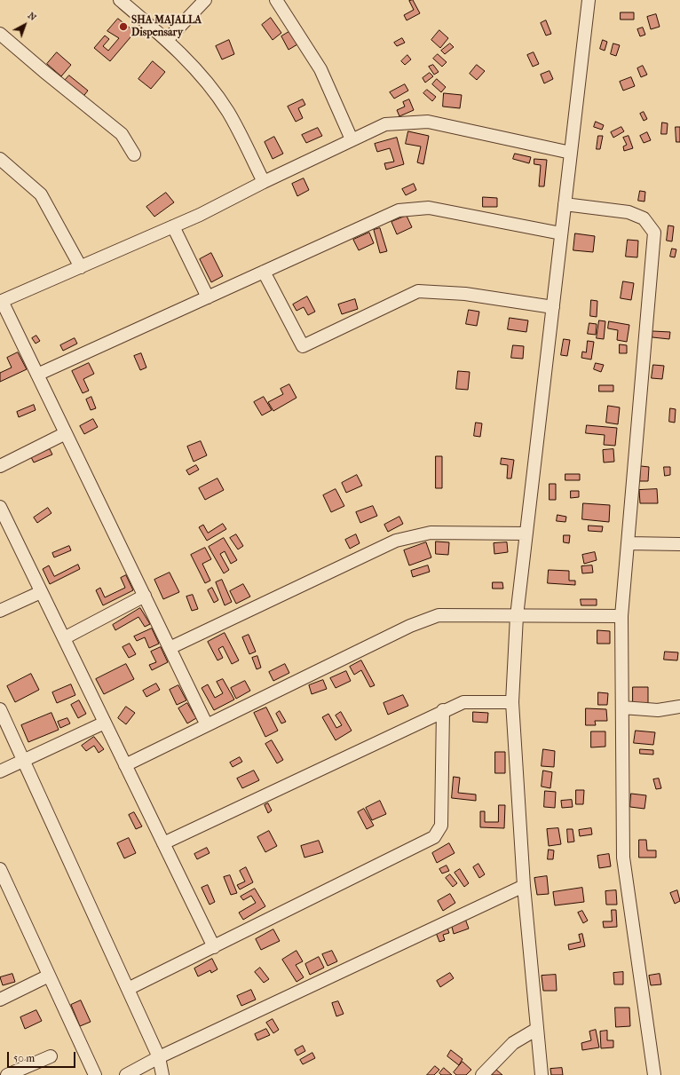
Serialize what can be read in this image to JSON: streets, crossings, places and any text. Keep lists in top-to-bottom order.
{
  "places": ["SHA MAJALLA Dispensary"],
  "scale_bar": "50 m",
  "north": "top right"
}
